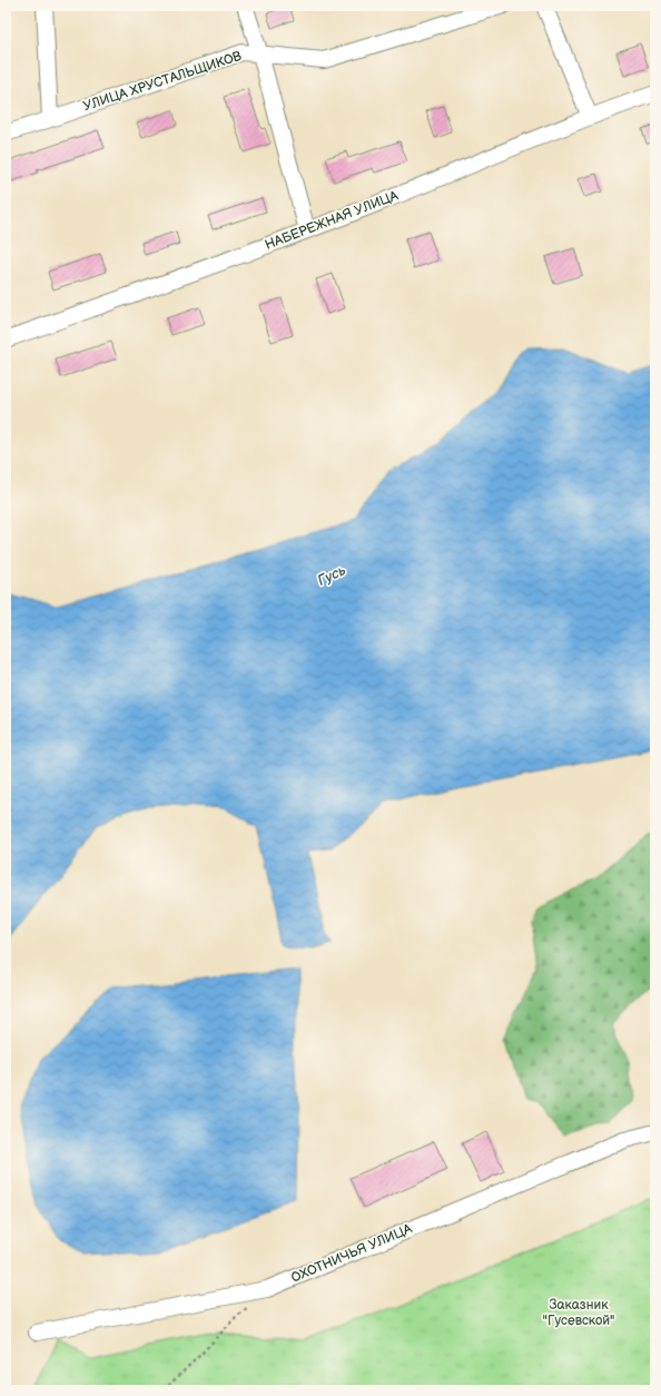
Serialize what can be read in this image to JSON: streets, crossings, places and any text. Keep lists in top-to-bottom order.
{
  "streets": {
    "street": ["УЛИЦА ХРУСТАЛЬЩИКОВ", "НАБЕРЕЖНАЯ УЛИЦА", "ОХОТНИЧЬЯ УЛИЦА"]
  },
  "water": ["Гусь"],
  "parks": ["Заказник \"Гусевской\""]
}
